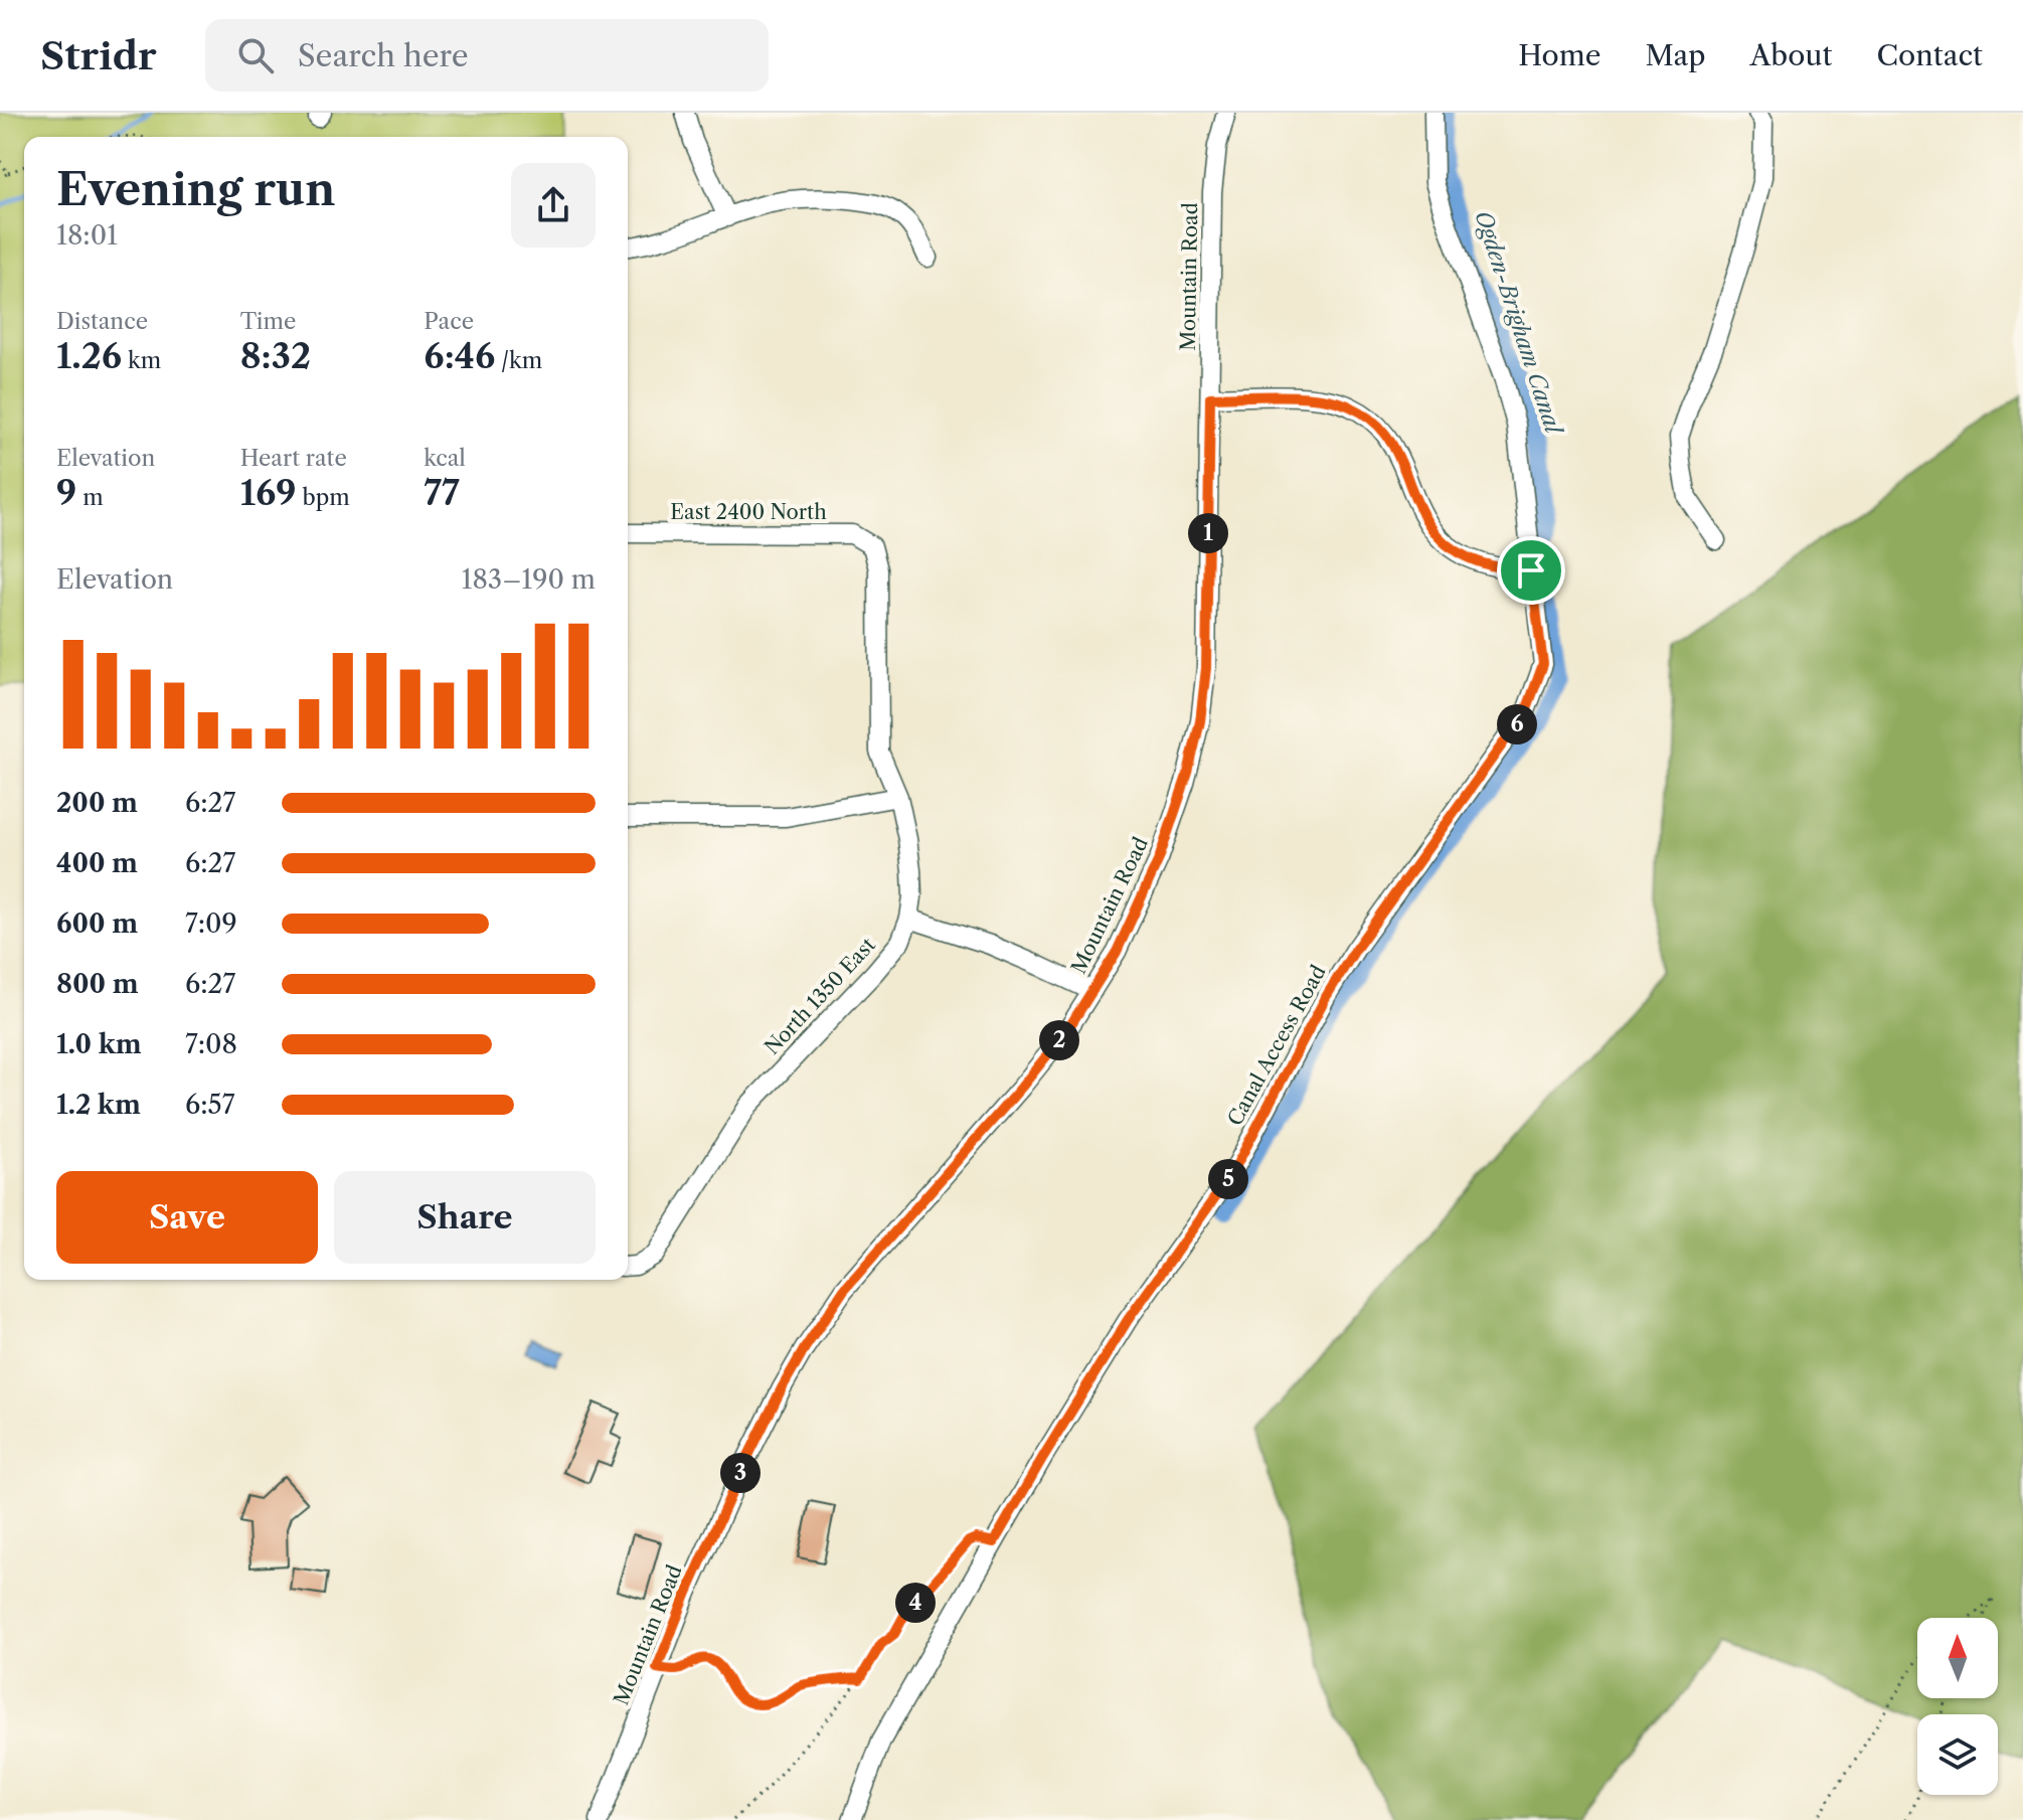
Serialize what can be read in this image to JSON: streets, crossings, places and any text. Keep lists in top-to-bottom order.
{
  "streets": {
    "street": [
      "Mountain Road",
      "East 2400 North",
      "North 1350 East",
      "Canal Access Road"
    ]
  },
  "crossings": [
    ["East 2400 North", "North 1350 East"]
  ],
  "water": ["Ogden-Brigham Canal"],
  "north": "top",
  "page": {
    "header": "Stridr",
    "search": "Search here",
    "nav": [
      "Home",
      "Map",
      "About",
      "Contact"
    ],
    "heading": ["Evening run", "18:01"],
    "stats": [
      ["Distance", "1.26 km"],
      ["Time", "8:32"],
      ["Pace", "6:46 /km"],
      ["Elevation", "9 m"],
      ["Heart rate", "169 bpm"],
      ["kcal", "77"]
    ],
    "pins": [
      "1",
      "6",
      "2",
      "5",
      "3",
      "4"
    ],
    "chart": ["Elevation", "183–190 m"],
    "list": [
      {
        "name": "200 m",
        "note": "6:27"
      },
      {
        "name": "400 m",
        "note": "6:27"
      },
      {
        "name": "600 m",
        "note": "7:09"
      },
      {
        "name": "800 m",
        "note": "6:27"
      },
      {
        "name": "1.0 km",
        "note": "7:08"
      },
      {
        "name": "1.2 km",
        "note": "6:57"
      }
    ],
    "buttons": ["Save", "Share"]
  }
}
